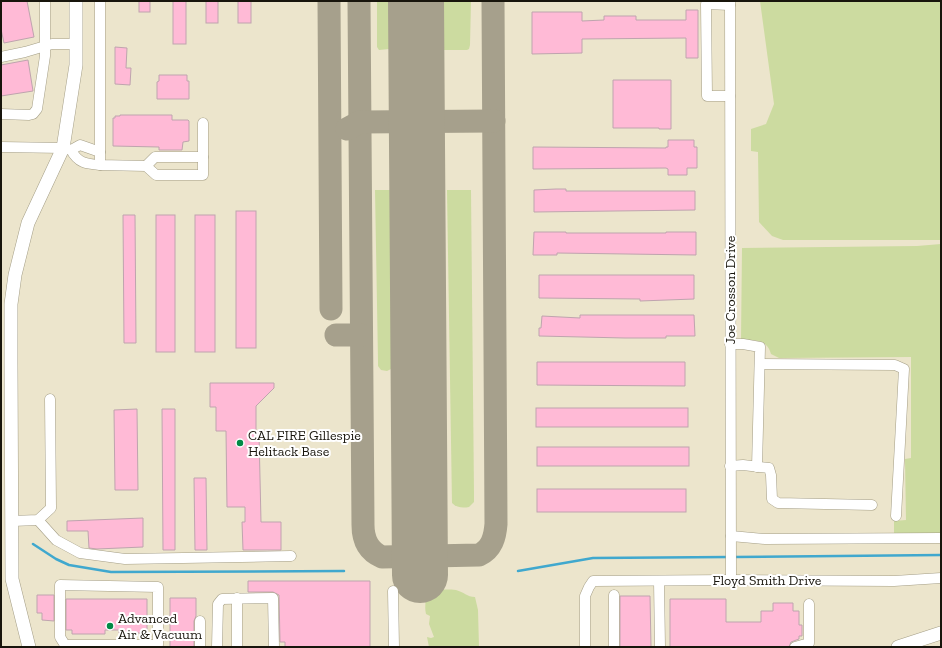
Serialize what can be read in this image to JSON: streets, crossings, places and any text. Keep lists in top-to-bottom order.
{
  "streets": {
    "street": ["Joe Crosson Drive", "Floyd Smith Drive"]
  },
  "crossings": [
    ["Joe Crosson Drive", "Floyd Smith Drive"]
  ],
  "places": ["CAL FIRE Gillespie Helitack Base", "Advanced Air & Vacuum"]
}
